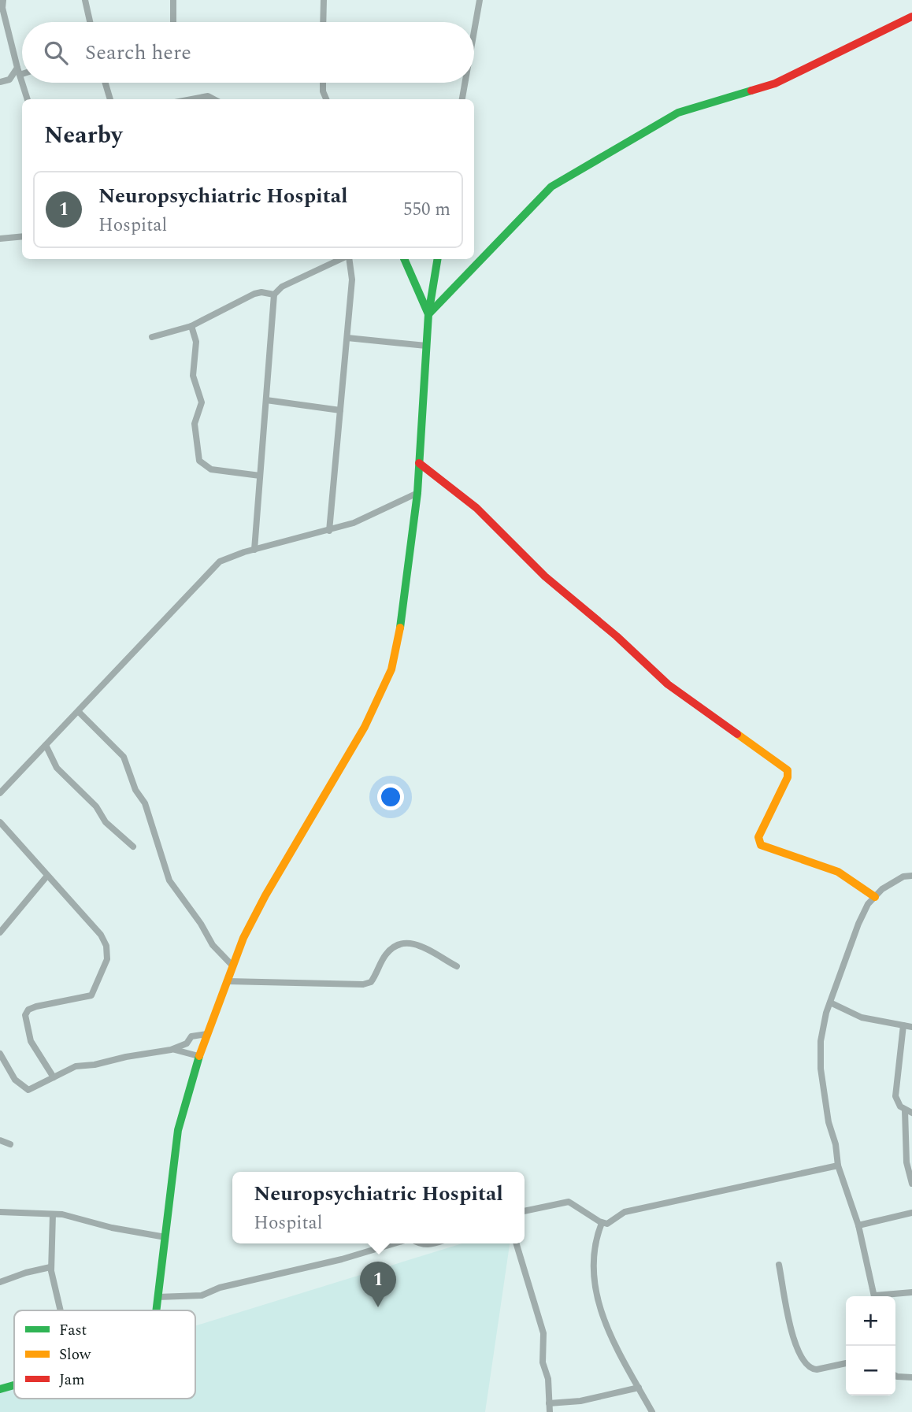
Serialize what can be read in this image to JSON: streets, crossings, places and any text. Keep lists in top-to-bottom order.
{
  "legend": ["Fast", "Slow", "Jam"],
  "page": {
    "search": "Search here",
    "heading": "Nearby",
    "list": [
      {
        "mark": "1",
        "name": "Neuropsychiatric Hospital",
        "note": "Hospital",
        "value": "550 m"
      }
    ],
    "popup": ["Neuropsychiatric Hospital", "Hospital"],
    "pins": "1",
    "map_buttons": ["+", "−"]
  }
}
